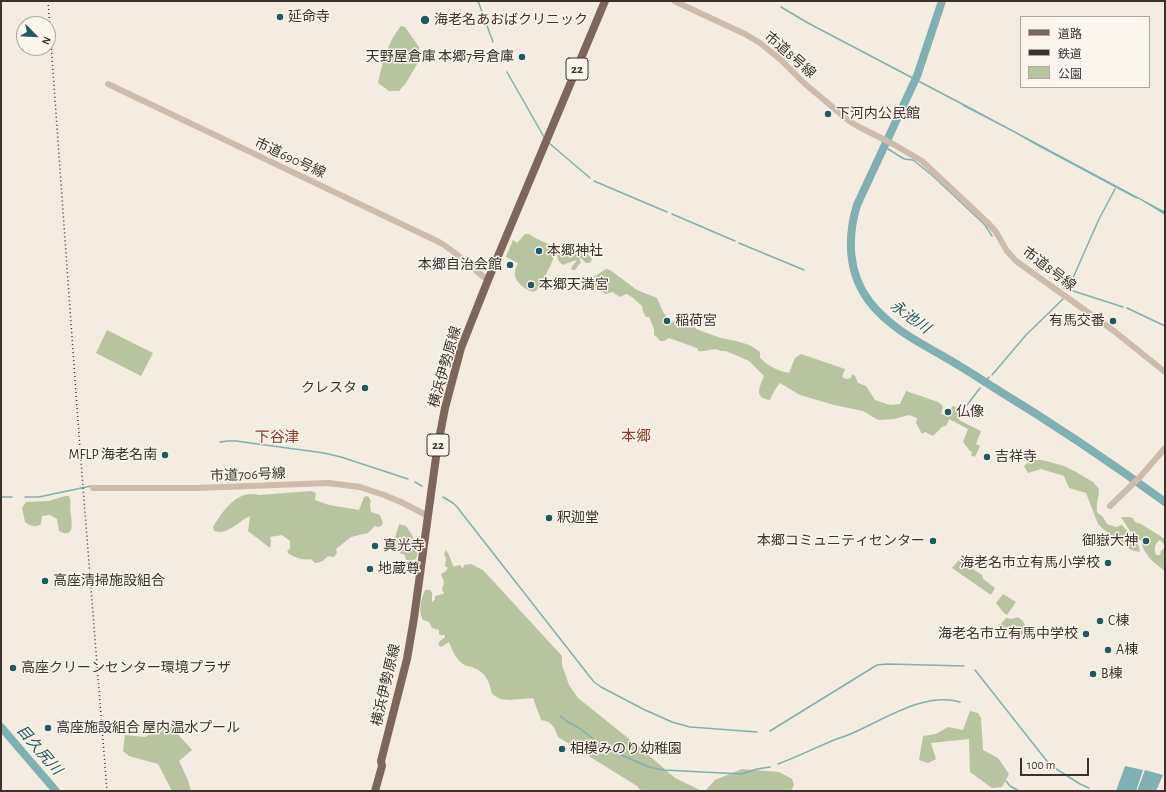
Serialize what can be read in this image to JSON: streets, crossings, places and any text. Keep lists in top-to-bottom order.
{
  "streets": {
    "main road": ["22", "横浜伊勢原線"],
    "street": ["市道8号線", "市道690号線", "市道706号線"]
  },
  "crossings": [
    ["市道690号線", "横浜伊勢原線"],
    ["横浜伊勢原線", "市道706号線"]
  ],
  "districts": ["本郷", "下谷津"],
  "water": ["永池川", "目久尻川"],
  "places": [
    "延命寺",
    "海老名あおばクリニック",
    "天野屋倉庫 本郷7号倉庫",
    "下河内公民館",
    "本郷神社",
    "本郷自治会館",
    "本郷天満宮",
    "稲荷宮",
    "有馬交番",
    "クレスタ",
    "仏像",
    "MFLP 海老名南",
    "吉祥寺",
    "釈迦堂",
    "本郷コミュニティセンター",
    "御嶽大神",
    "真光寺",
    "海老名市立有馬小学校",
    "地蔵尊",
    "高座清掃施設組合",
    "C棟",
    "海老名市立有馬中学校",
    "A棟",
    "高座クリーンセンター環境プラザ",
    "B棟",
    "高座施設組合 屋内温水プール",
    "相模みのり幼稚園"
  ],
  "legend": ["道路", "鉄道", "公園"],
  "scale_bar": "100 m",
  "north": "bottom right"
}
